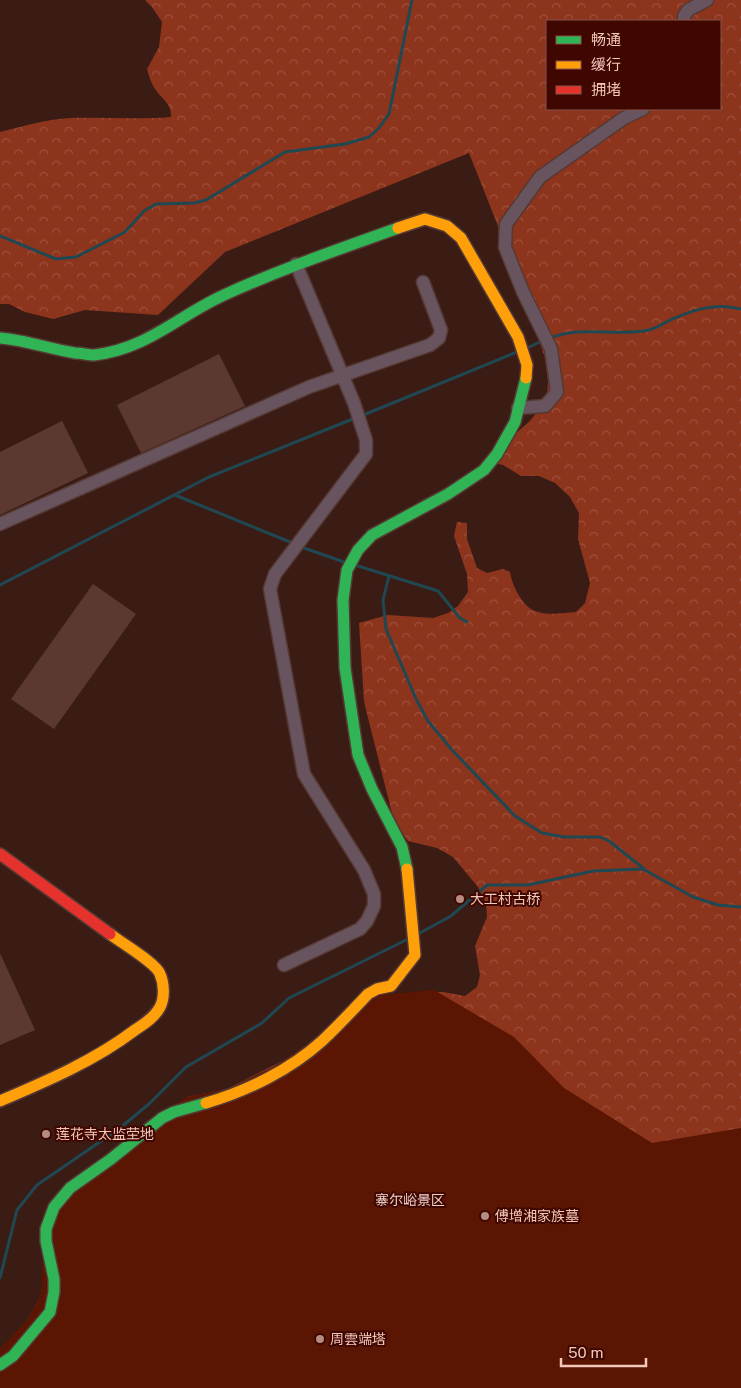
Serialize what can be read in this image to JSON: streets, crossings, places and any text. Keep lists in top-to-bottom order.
{
  "parks": ["寨尔峪景区"],
  "places": [
    "大工村古桥",
    "莲花寺太监茔地",
    "傅增湘家族墓",
    "周雲端塔"
  ],
  "legend": ["畅通", "缓行", "拥堵"],
  "scale_bar": "50 m"
}
